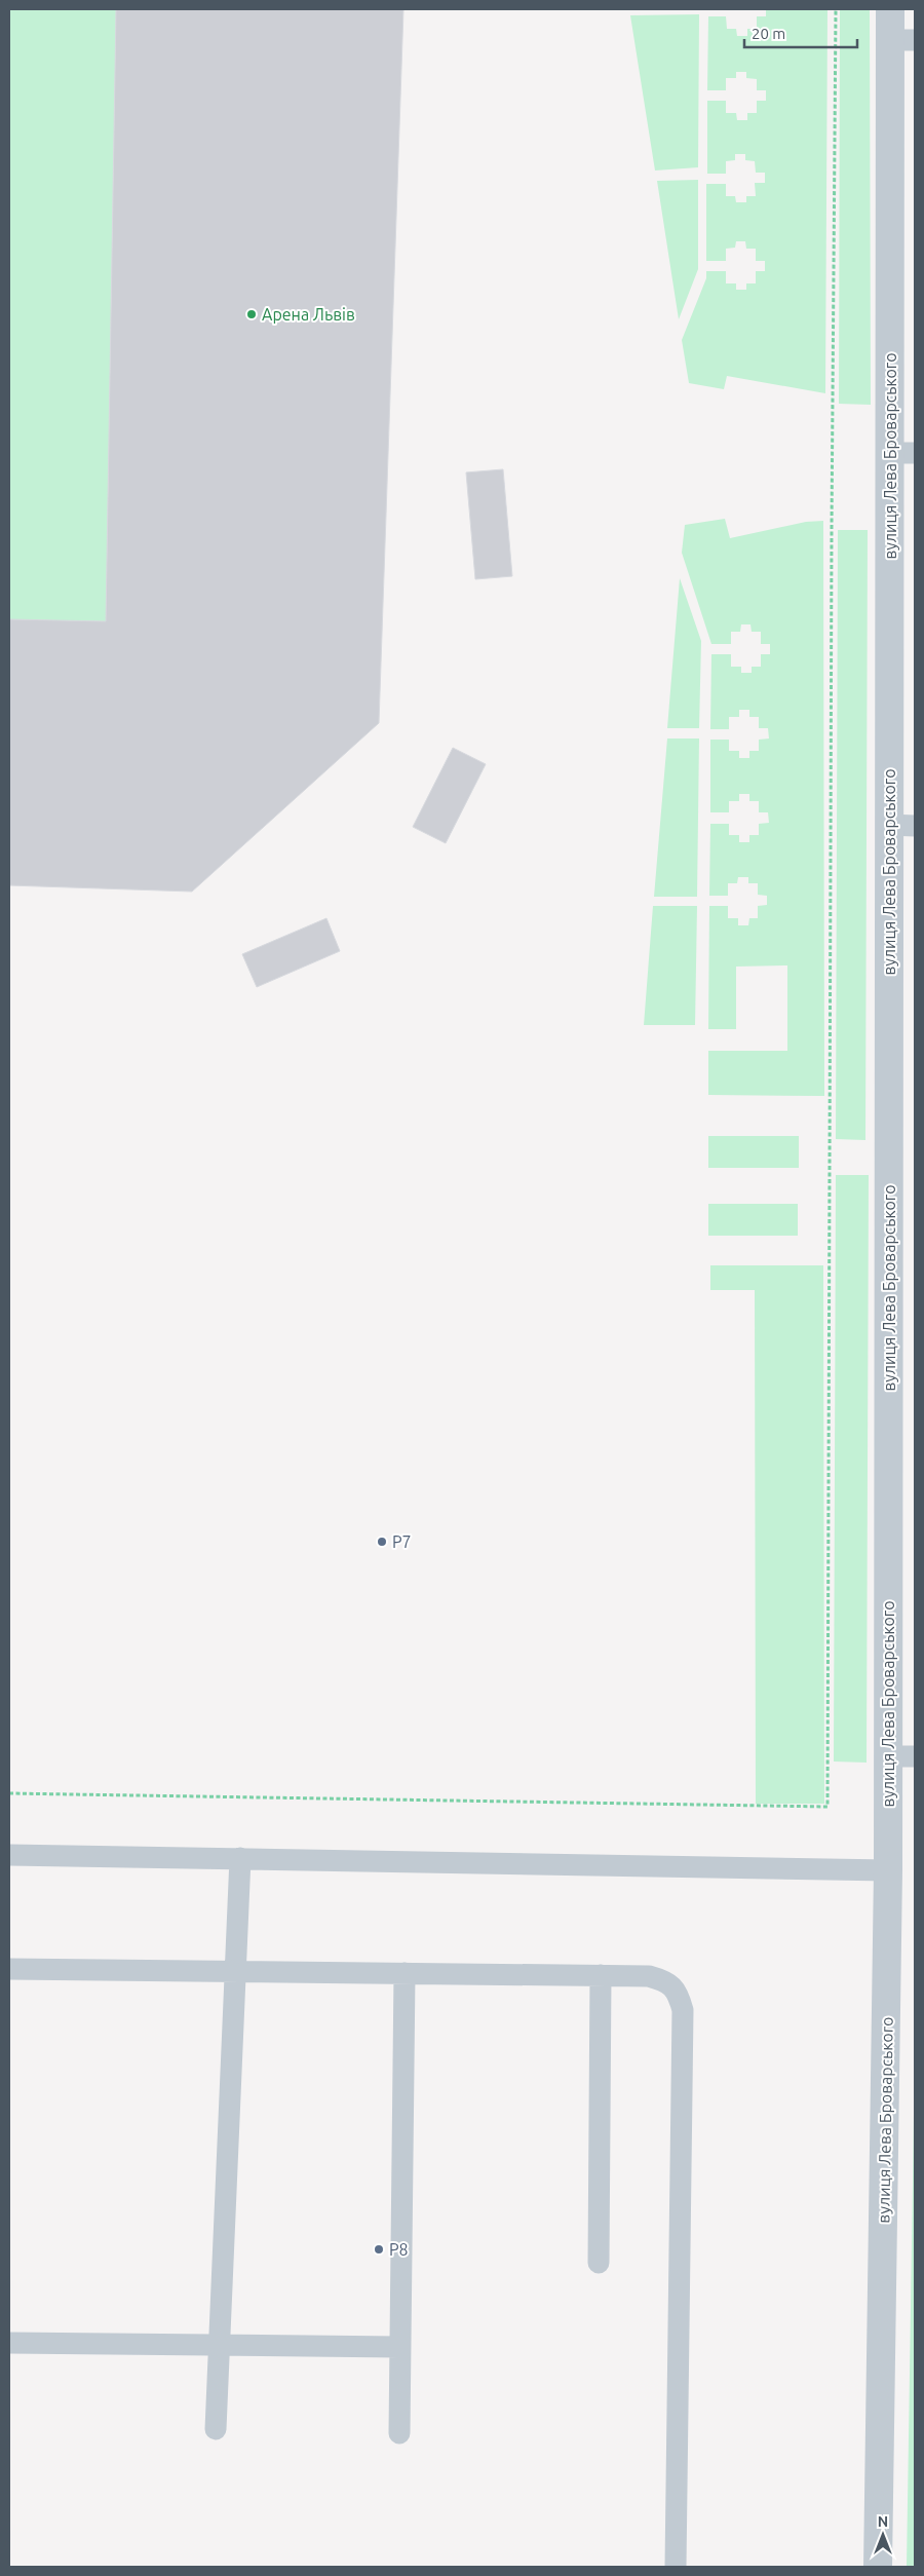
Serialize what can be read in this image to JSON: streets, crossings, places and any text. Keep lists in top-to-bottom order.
{
  "streets": {
    "street": ["вулиця Лева Броварського"]
  },
  "places": ["Арена Львів", "P7", "P8"],
  "scale_bar": "20 m",
  "north": "top"
}
